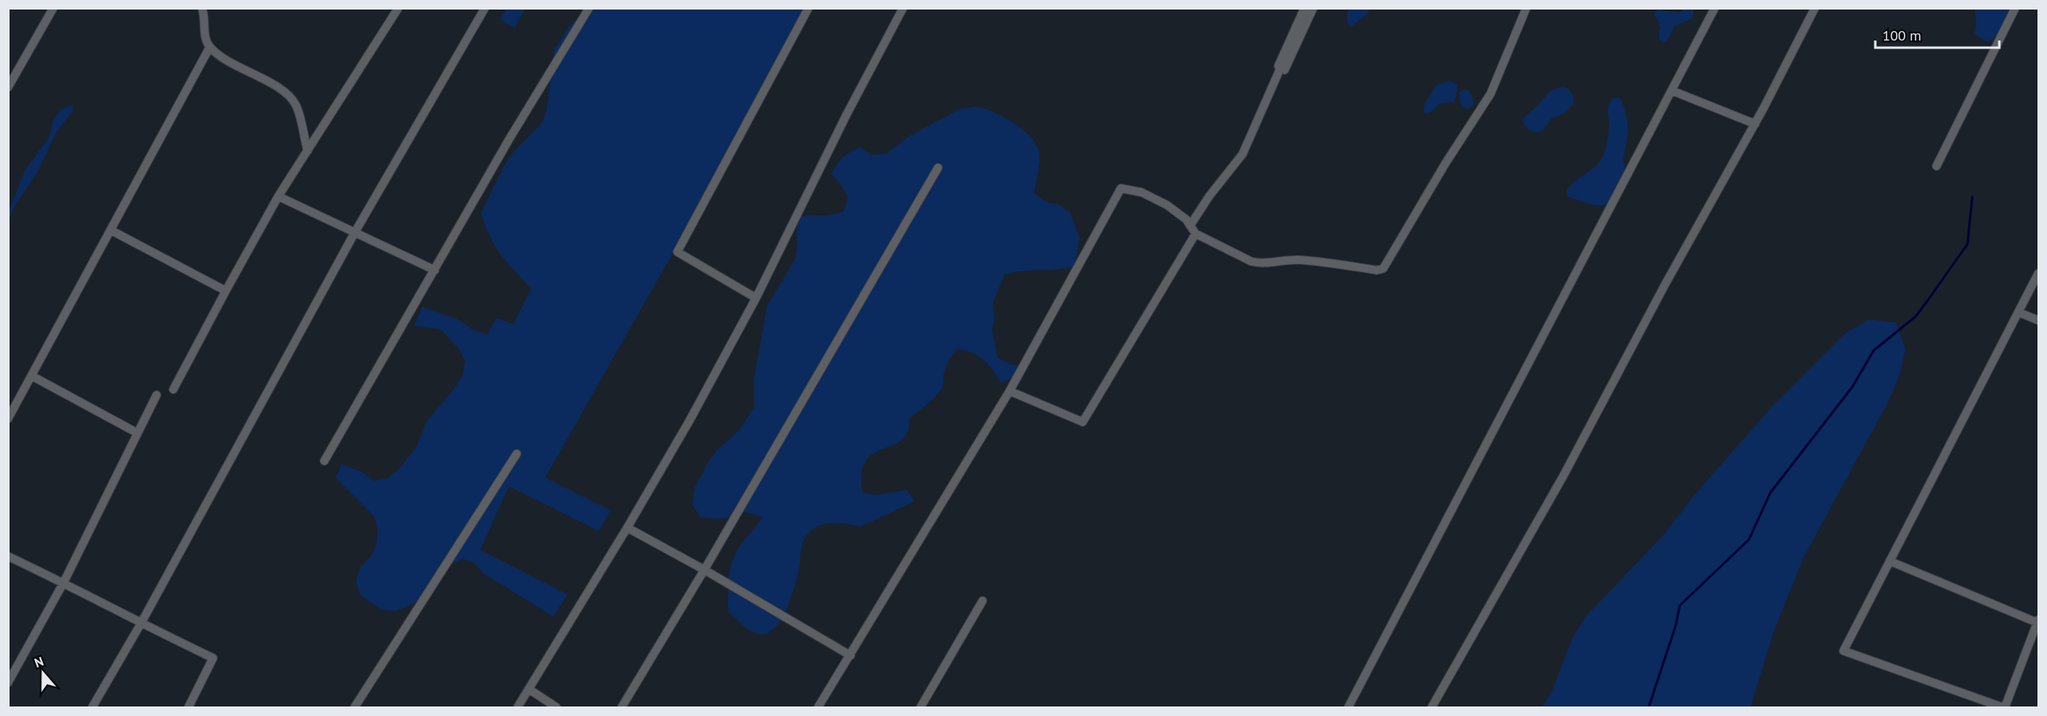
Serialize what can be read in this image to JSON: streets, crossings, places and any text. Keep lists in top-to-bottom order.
{
  "scale_bar": "100 m",
  "north": "top"
}
